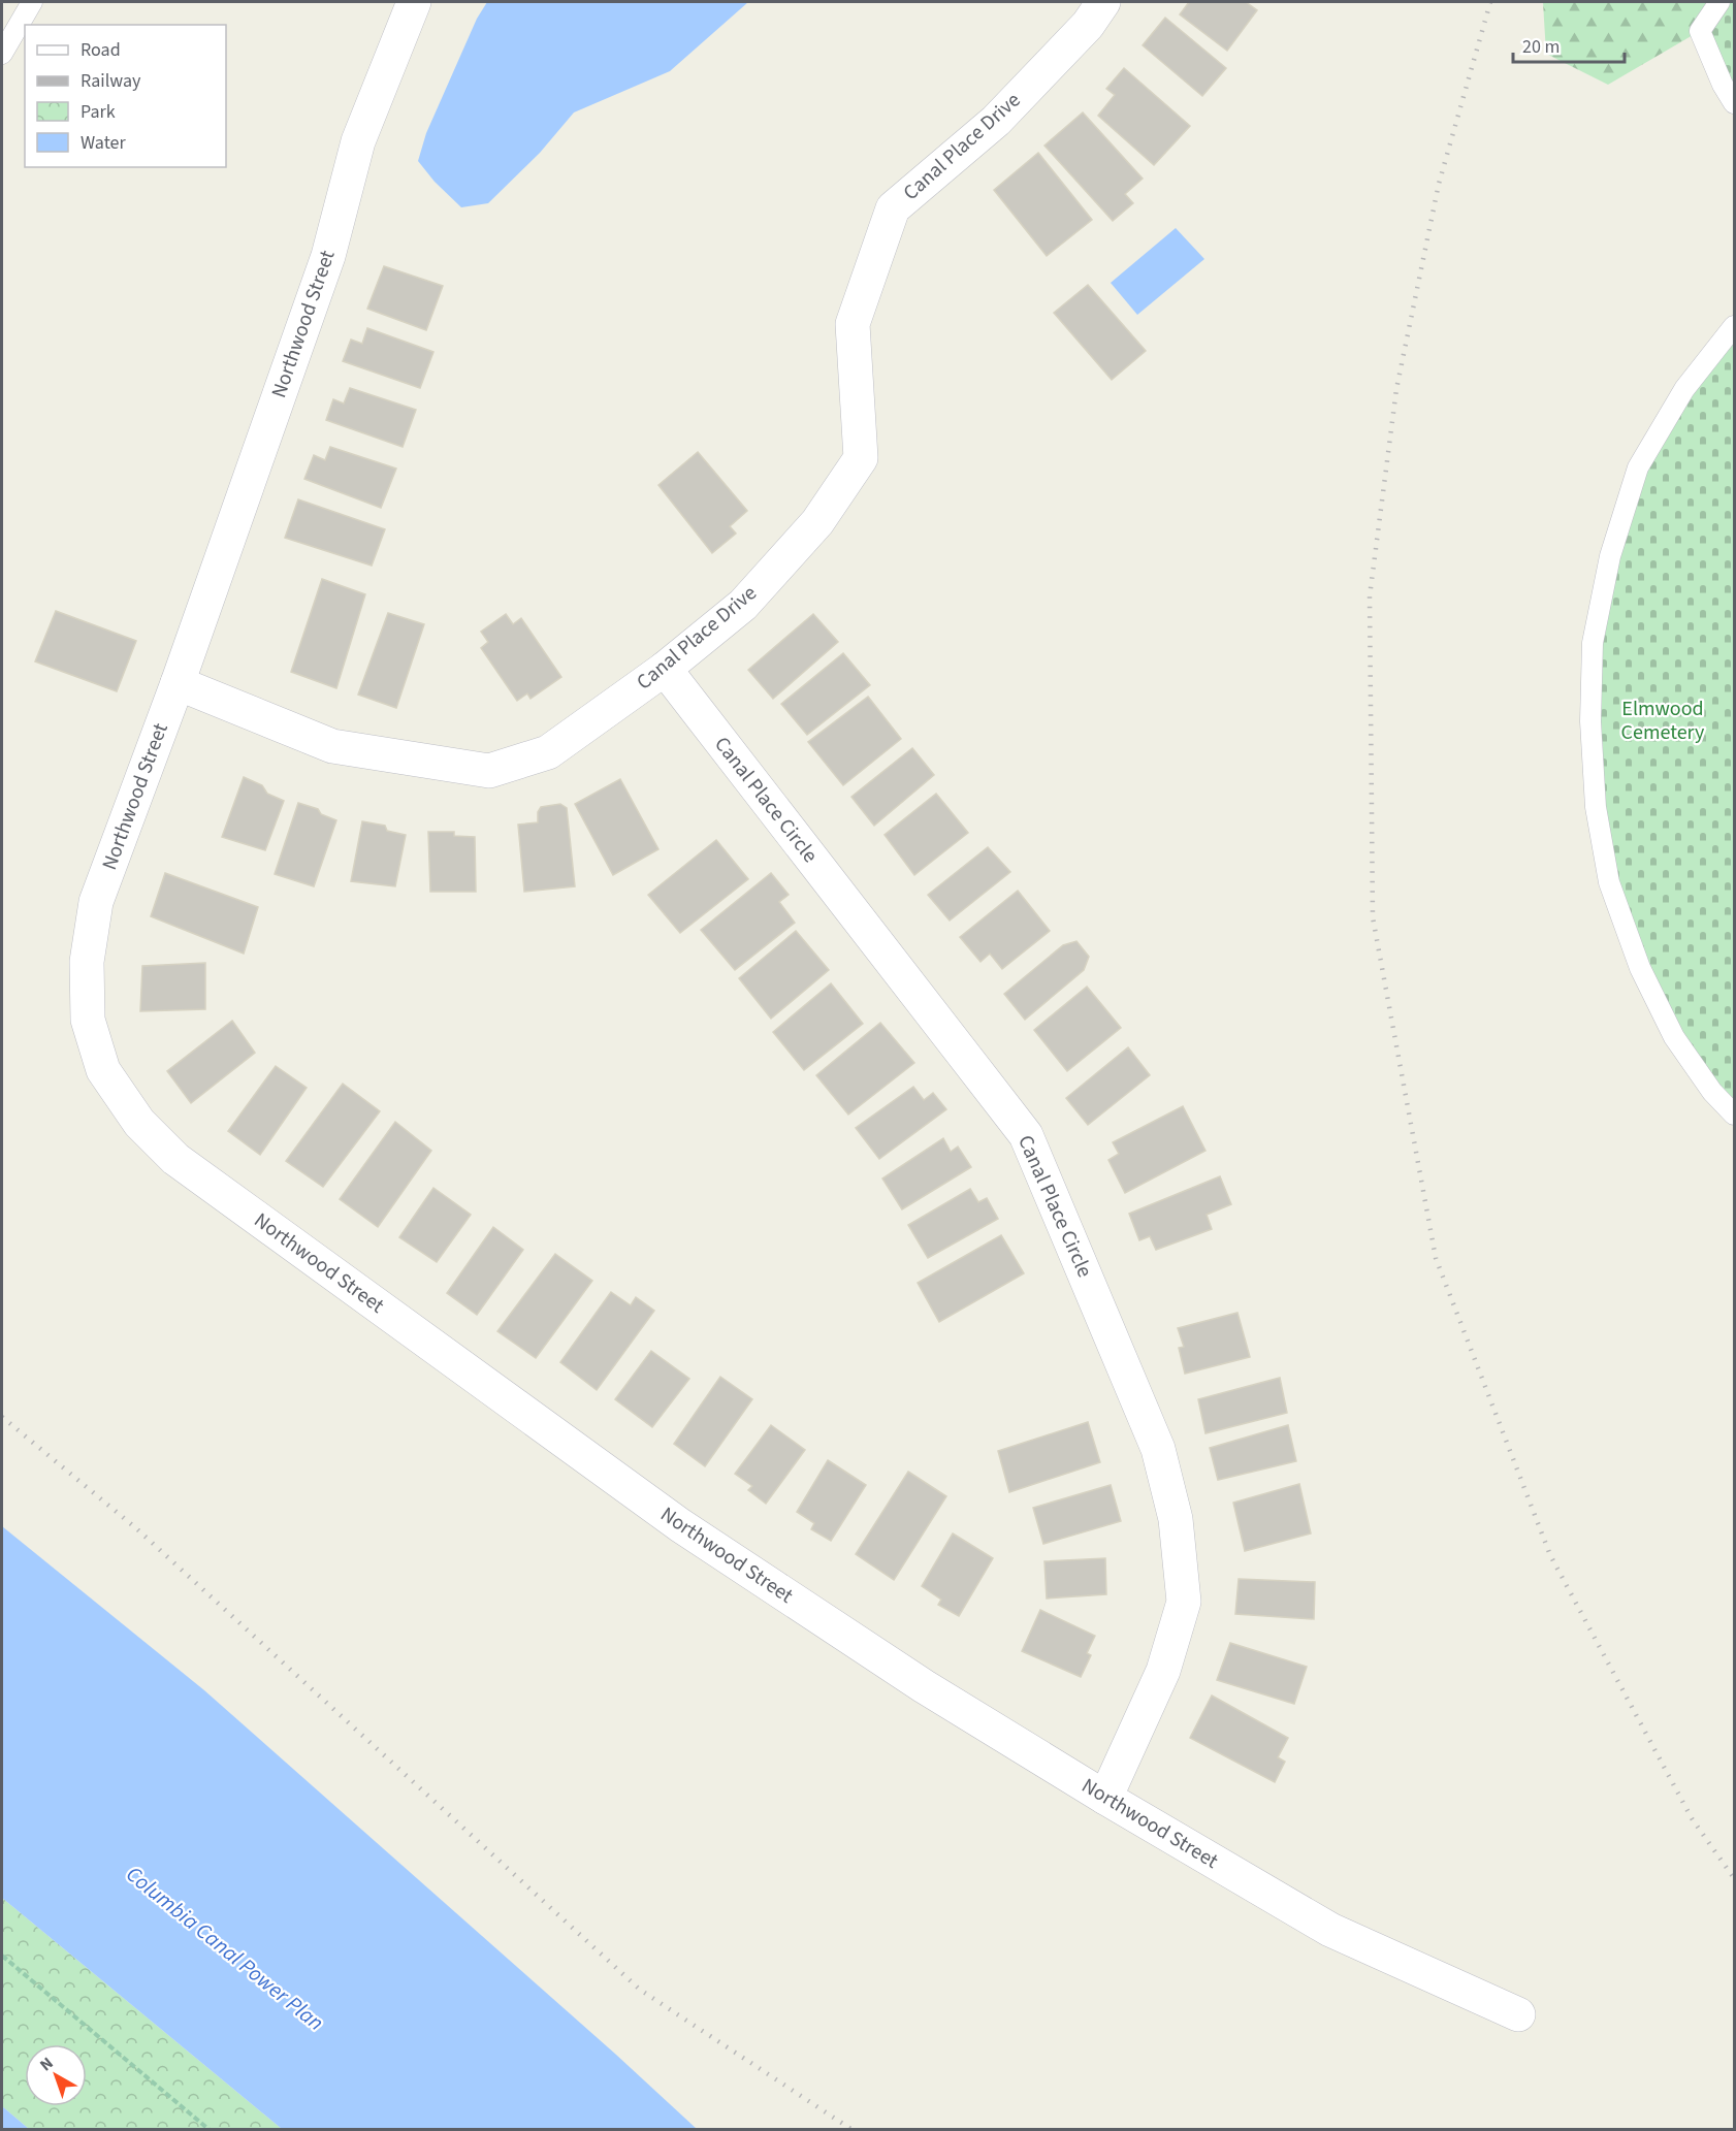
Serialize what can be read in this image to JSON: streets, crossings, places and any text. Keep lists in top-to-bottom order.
{
  "streets": {
    "street": ["Canal Place Drive", "Northwood Street", "Canal Place Circle"]
  },
  "crossings": [
    ["Canal Place Drive", "Northwood Street"],
    ["Canal Place Drive", "Canal Place Circle"],
    ["Northwood Street", "Canal Place Circle"]
  ],
  "water": ["Columbia Canal Power Plan"],
  "parks": ["Elmwood Cemetery"],
  "legend": [
    "Road",
    "Railway",
    "Park",
    "Water"
  ],
  "scale_bar": "20 m",
  "north": "top left"
}
